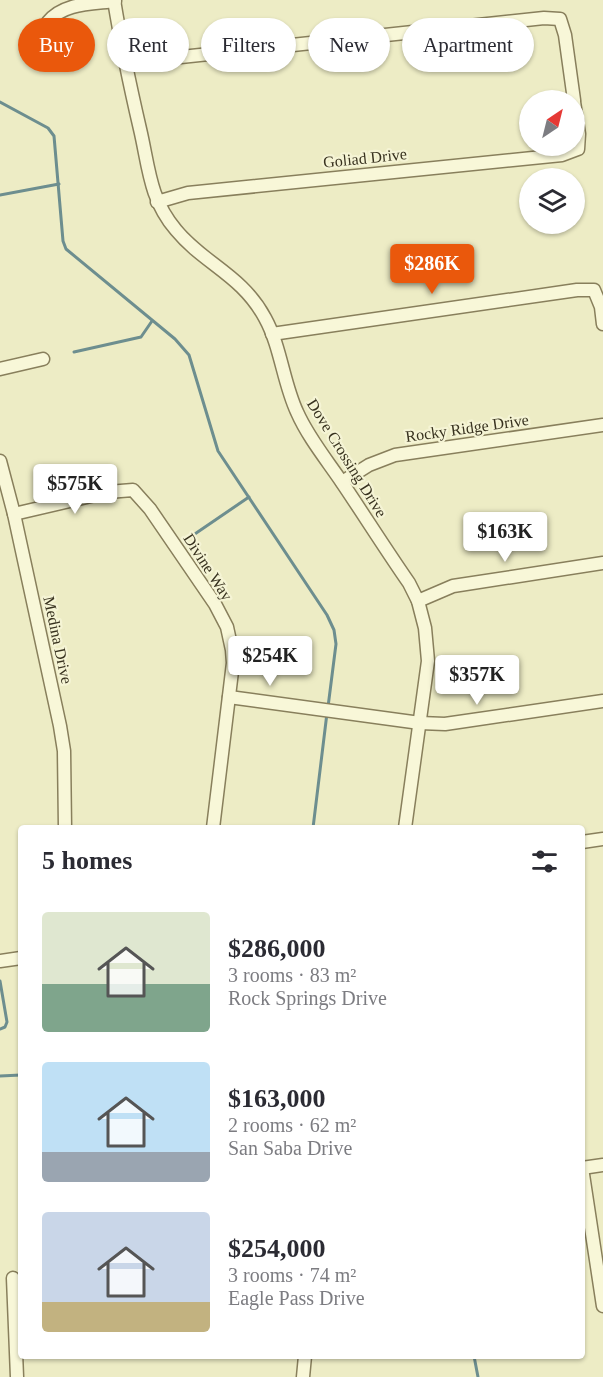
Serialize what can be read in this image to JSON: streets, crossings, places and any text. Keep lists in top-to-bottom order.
{
  "streets": {
    "street": [
      "Goliad Drive",
      "Rocky Ridge Drive",
      "Dove Crossing Drive",
      "Divine Way",
      "Medina Drive"
    ]
  },
  "crossings": [
    ["Goliad Drive", "Dove Crossing Drive"],
    ["Rocky Ridge Drive", "Dove Crossing Drive"],
    ["Divine Way", "Medina Drive"]
  ],
  "north": "top right",
  "page": {
    "chip": [
      "Buy",
      "Rent",
      "Filters",
      "New",
      "Apartment"
    ],
    "price": [
      "$286K",
      "$575K",
      "$163K",
      "$254K",
      "$357K"
    ],
    "heading": "5 homes",
    "list": [
      {
        "name": "$286,000",
        "note": "3 rooms · 83 m² · Rock Springs Drive"
      },
      {
        "name": "$163,000",
        "note": "2 rooms · 62 m² · San Saba Drive"
      },
      {
        "name": "$254,000",
        "note": "3 rooms · 74 m² · Eagle Pass Drive"
      }
    ]
  }
}
